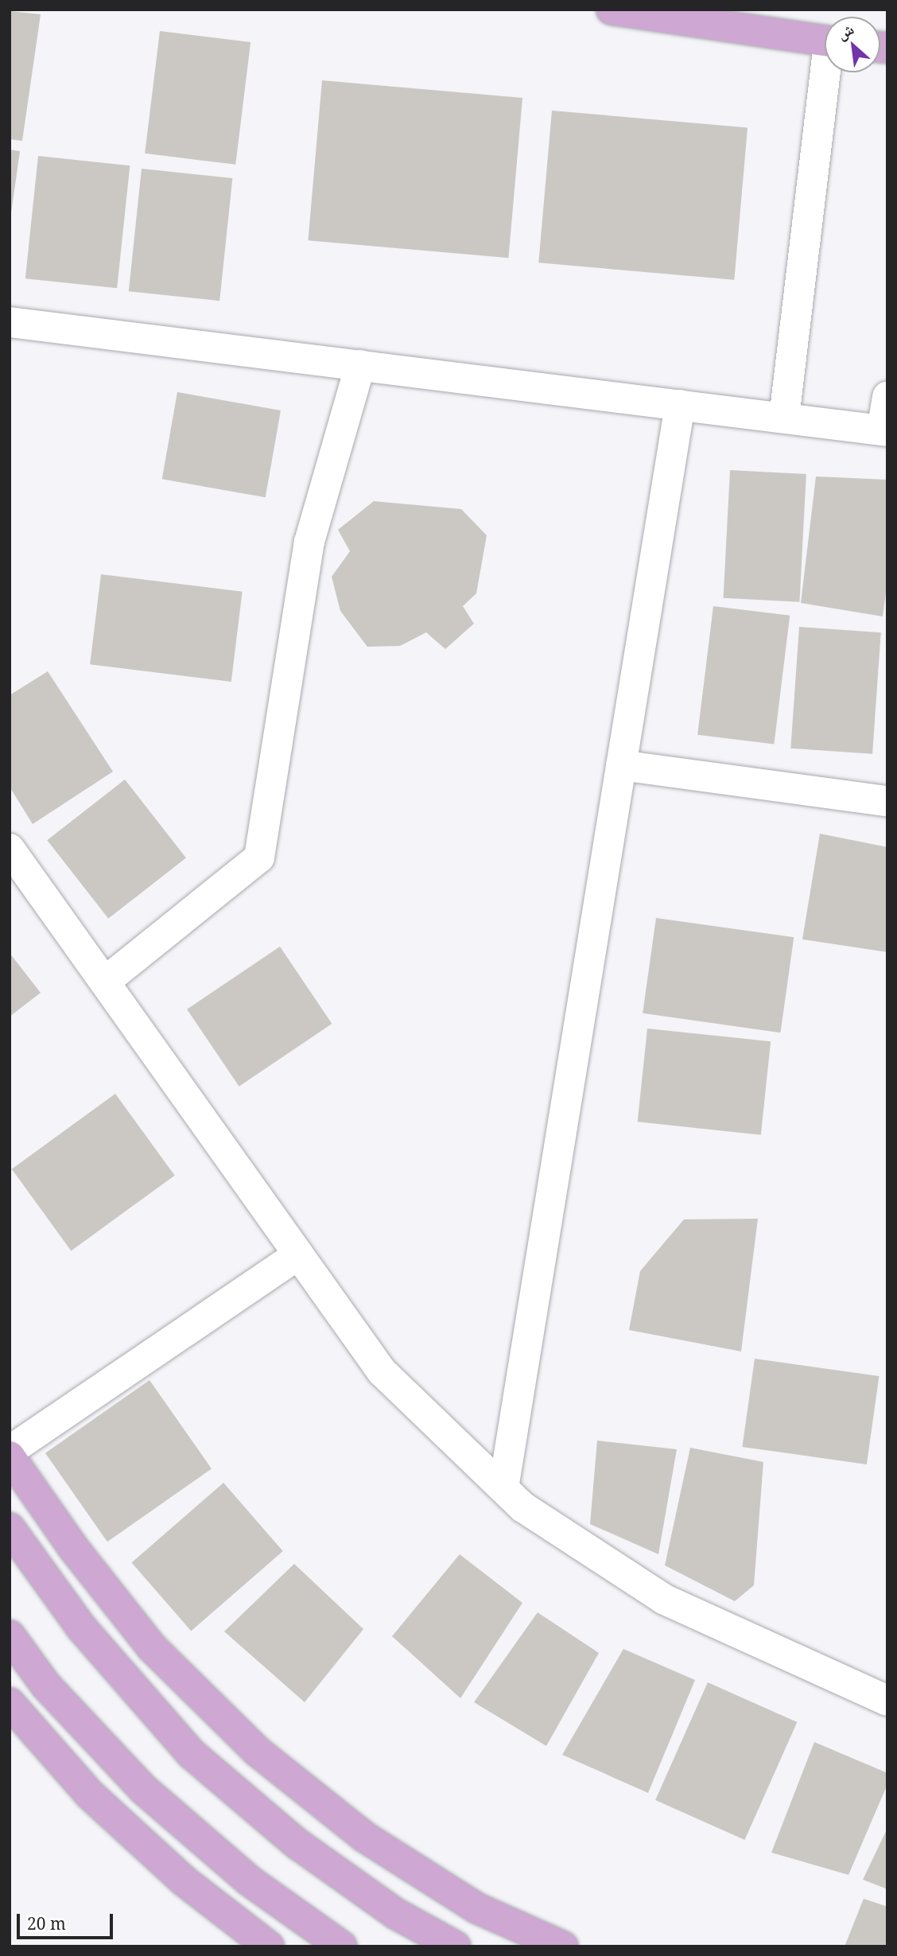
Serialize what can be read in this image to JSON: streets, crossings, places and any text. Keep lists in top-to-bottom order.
{
  "scale_bar": "20 m",
  "north": "top left"
}
